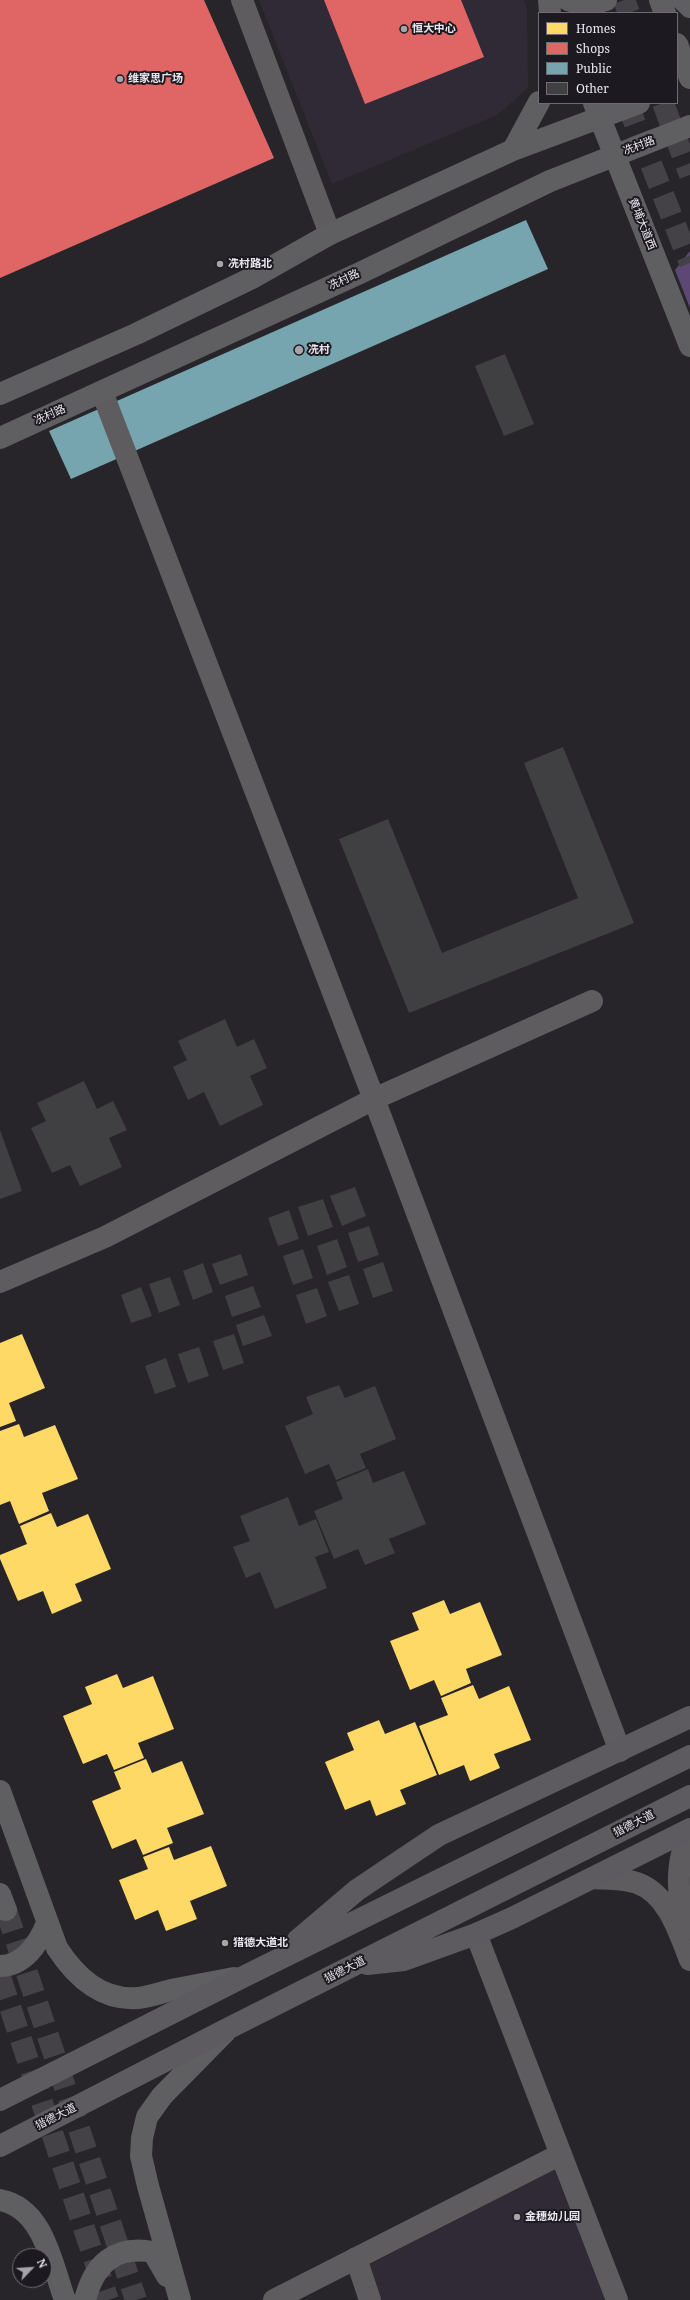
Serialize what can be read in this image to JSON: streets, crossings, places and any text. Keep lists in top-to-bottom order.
{
  "streets": {
    "highway": ["猎德大道"],
    "main road": ["冼村路", "黄埔大道西"]
  },
  "crossings": [
    ["冼村路", "黄埔大道西"]
  ],
  "places": [
    "恒大中心",
    "维家思广场",
    "冼村路北",
    "冼村",
    "猎德大道北",
    "金穗幼儿园"
  ],
  "legend": [
    "Homes",
    "Shops",
    "Public",
    "Other"
  ],
  "north": "top right"
}
